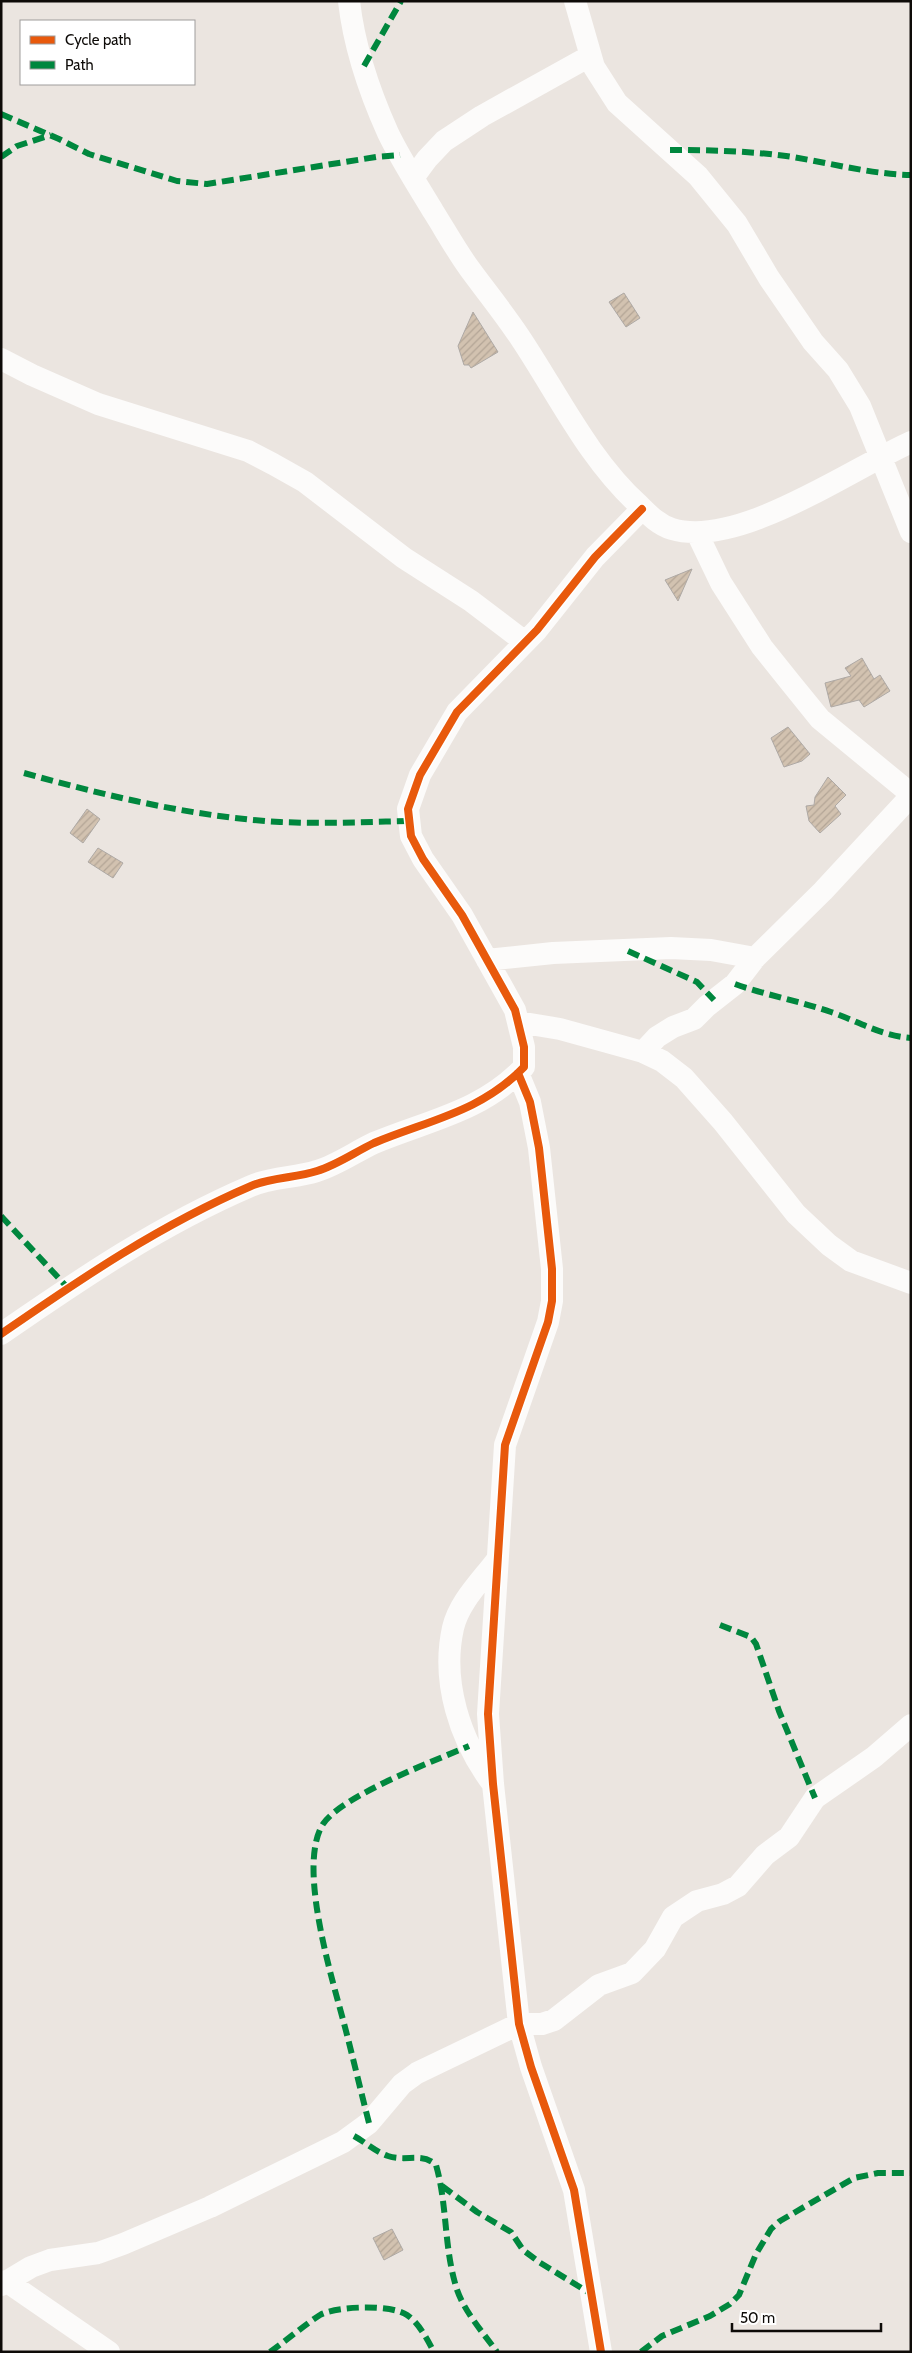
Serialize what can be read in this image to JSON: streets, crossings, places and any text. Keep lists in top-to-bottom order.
{
  "legend": ["Cycle path", "Path"],
  "scale_bar": "50 m"
}
